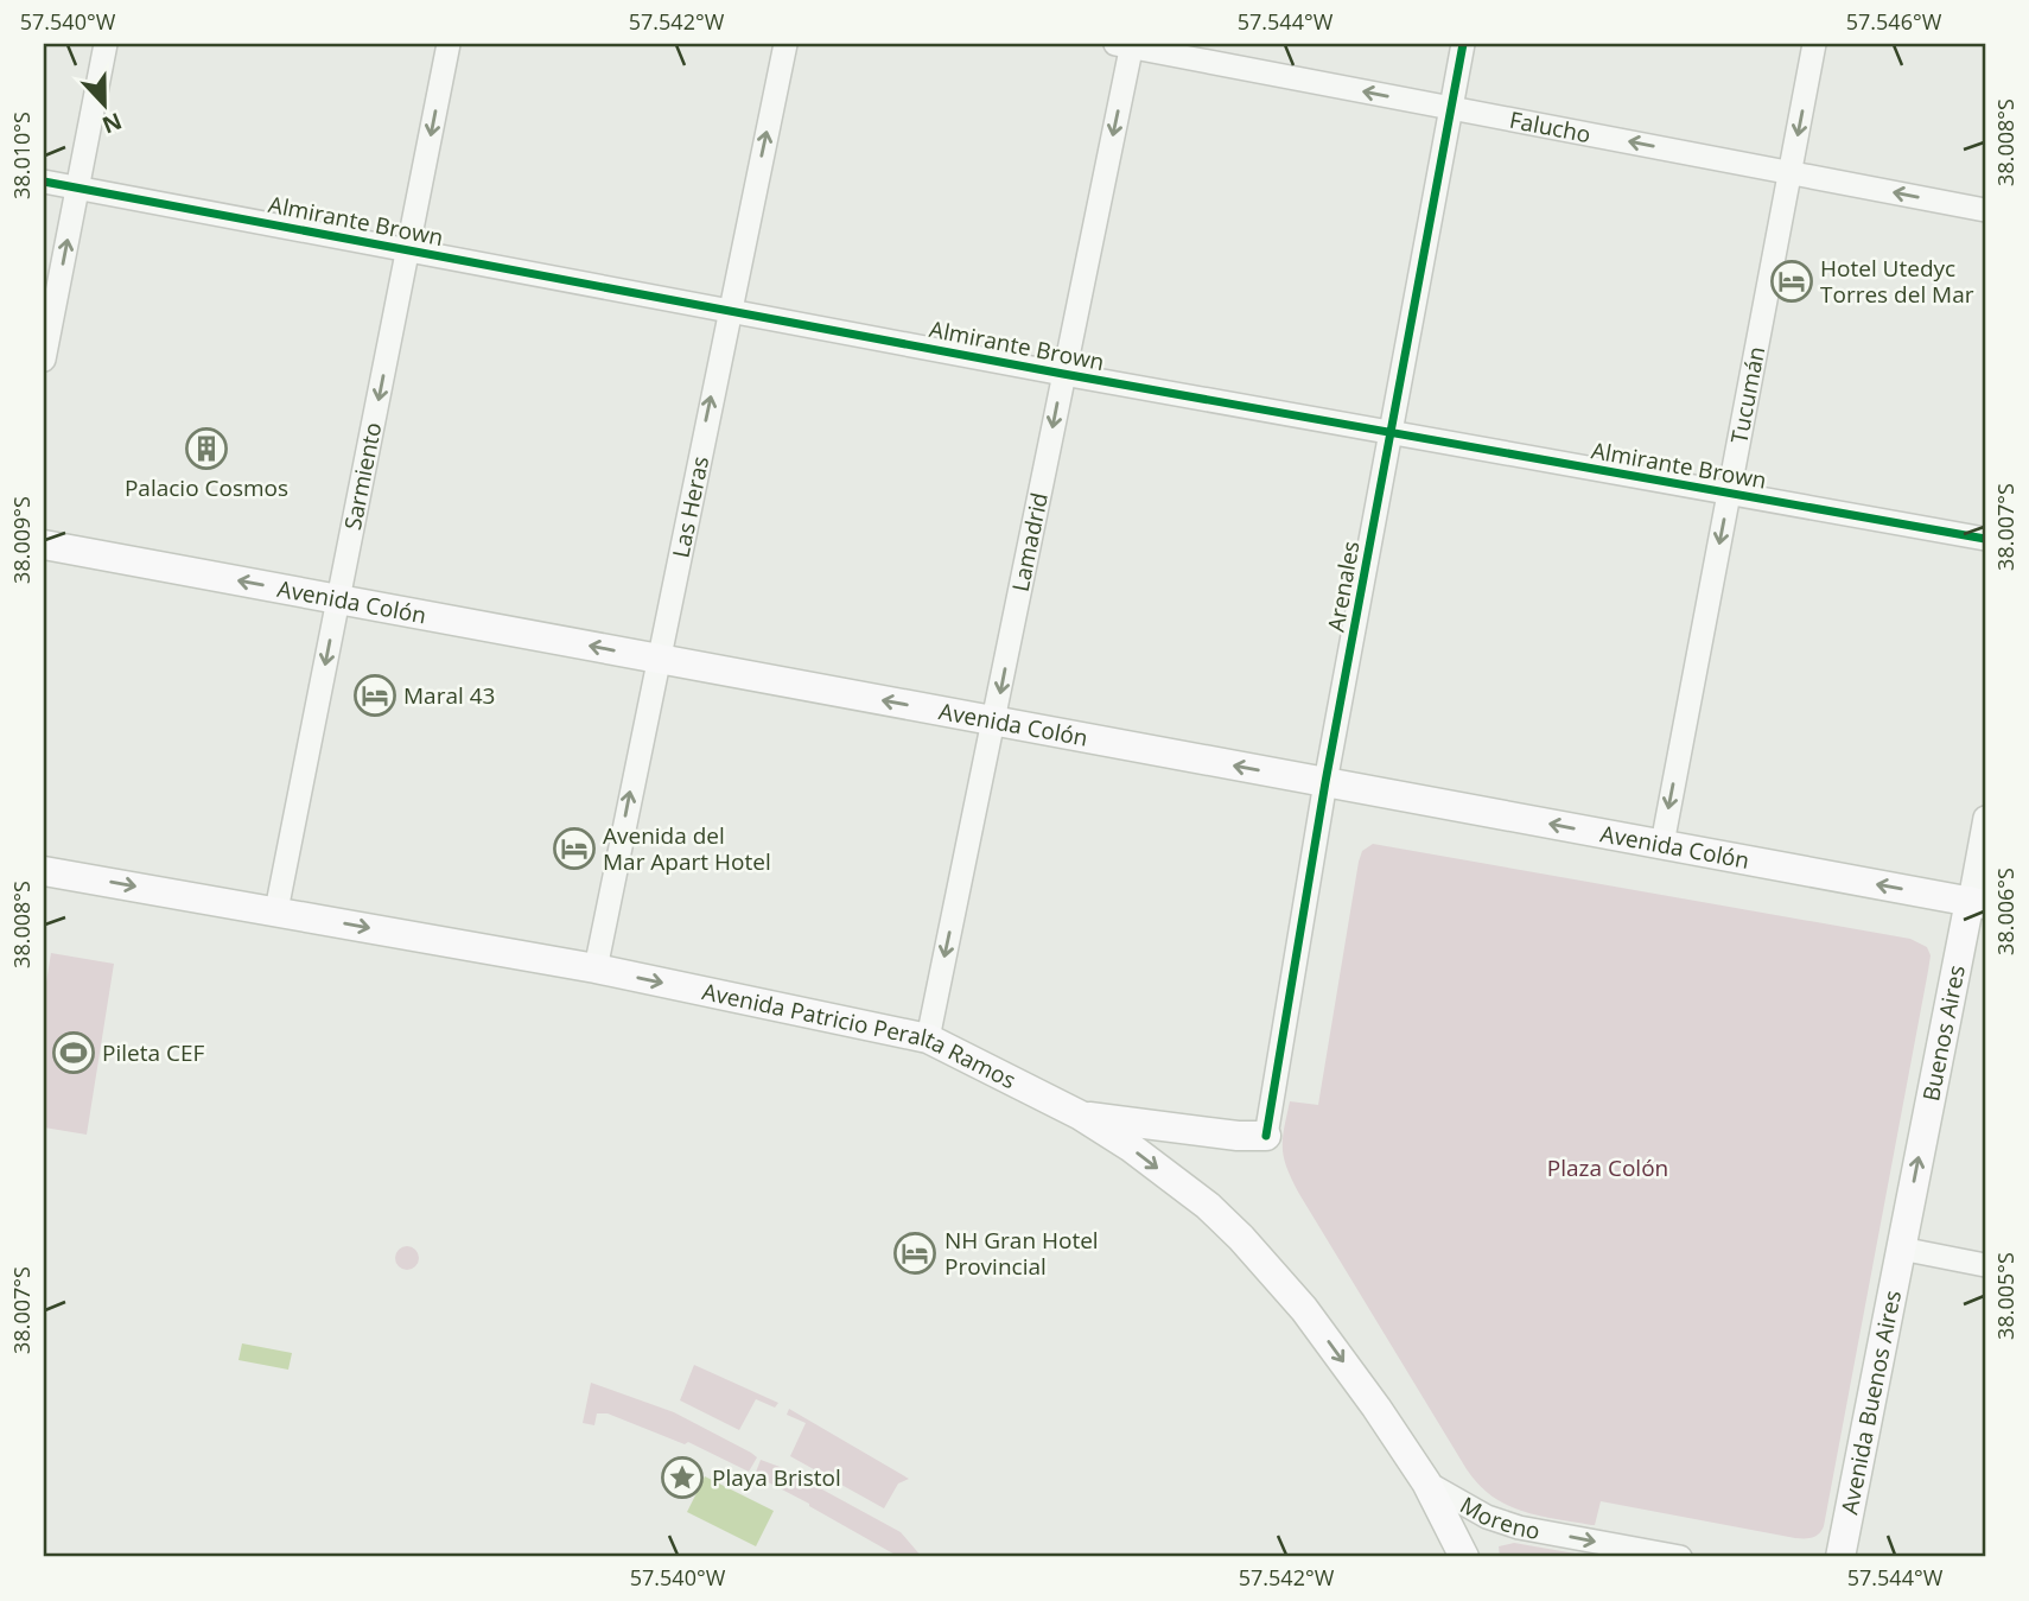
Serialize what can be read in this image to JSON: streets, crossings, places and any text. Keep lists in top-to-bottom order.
{
  "streets": {
    "main road": [
      "Avenida Colón",
      "Buenos Aires",
      "Avenida Patricio Peralta Ramos",
      "Avenida Buenos Aires"
    ],
    "street": [
      "Falucho",
      "Almirante Brown",
      "Tucumán",
      "Sarmiento",
      "Las Heras",
      "Lamadrid",
      "Arenales",
      "Moreno"
    ]
  },
  "crossings": [
    ["Falucho", "Tucumán"],
    ["Falucho", "Lamadrid"],
    ["Falucho", "Arenales"],
    ["Almirante Brown", "Tucumán"],
    ["Almirante Brown", "Sarmiento"],
    ["Almirante Brown", "Las Heras"],
    ["Almirante Brown", "Lamadrid"],
    ["Almirante Brown", "Arenales"],
    ["Tucumán", "Avenida Colón"],
    ["Sarmiento", "Avenida Colón"],
    ["Sarmiento", "Avenida Patricio Peralta Ramos"],
    ["Las Heras", "Avenida Colón"],
    ["Las Heras", "Avenida Patricio Peralta Ramos"],
    ["Lamadrid", "Avenida Colón"],
    ["Lamadrid", "Avenida Patricio Peralta Ramos"],
    ["Arenales", "Avenida Colón"],
    ["Avenida Colón", "Buenos Aires"],
    ["Buenos Aires", "Avenida Buenos Aires"],
    ["Avenida Patricio Peralta Ramos", "Moreno"]
  ],
  "one_way": [
    "Falucho",
    "Tucumán",
    "Sarmiento",
    "Las Heras",
    "Lamadrid",
    "Avenida Colón",
    "Buenos Aires",
    "Avenida Patricio Peralta Ramos",
    "Moreno"
  ],
  "parks": ["Plaza Colón"],
  "places": {
    "hotel": [
      "Hotel Utedyc Torres del Mar",
      "Maral 43",
      "Avenida del Mar Apart Hotel",
      "NH Gran Hotel Provincial"
    ],
    "building": ["Palacio Cosmos"],
    "sports": ["Pileta CEF"],
    "place": ["Playa Bristol"]
  },
  "north": "bottom",
  "coordinates": [
    "57.540°W",
    "57.542°W",
    "57.544°W",
    "57.546°W",
    "38.008°S",
    "38.010°S",
    "38.007°S",
    "38.009°S",
    "38.006°S",
    "38.005°S"
  ]
}
